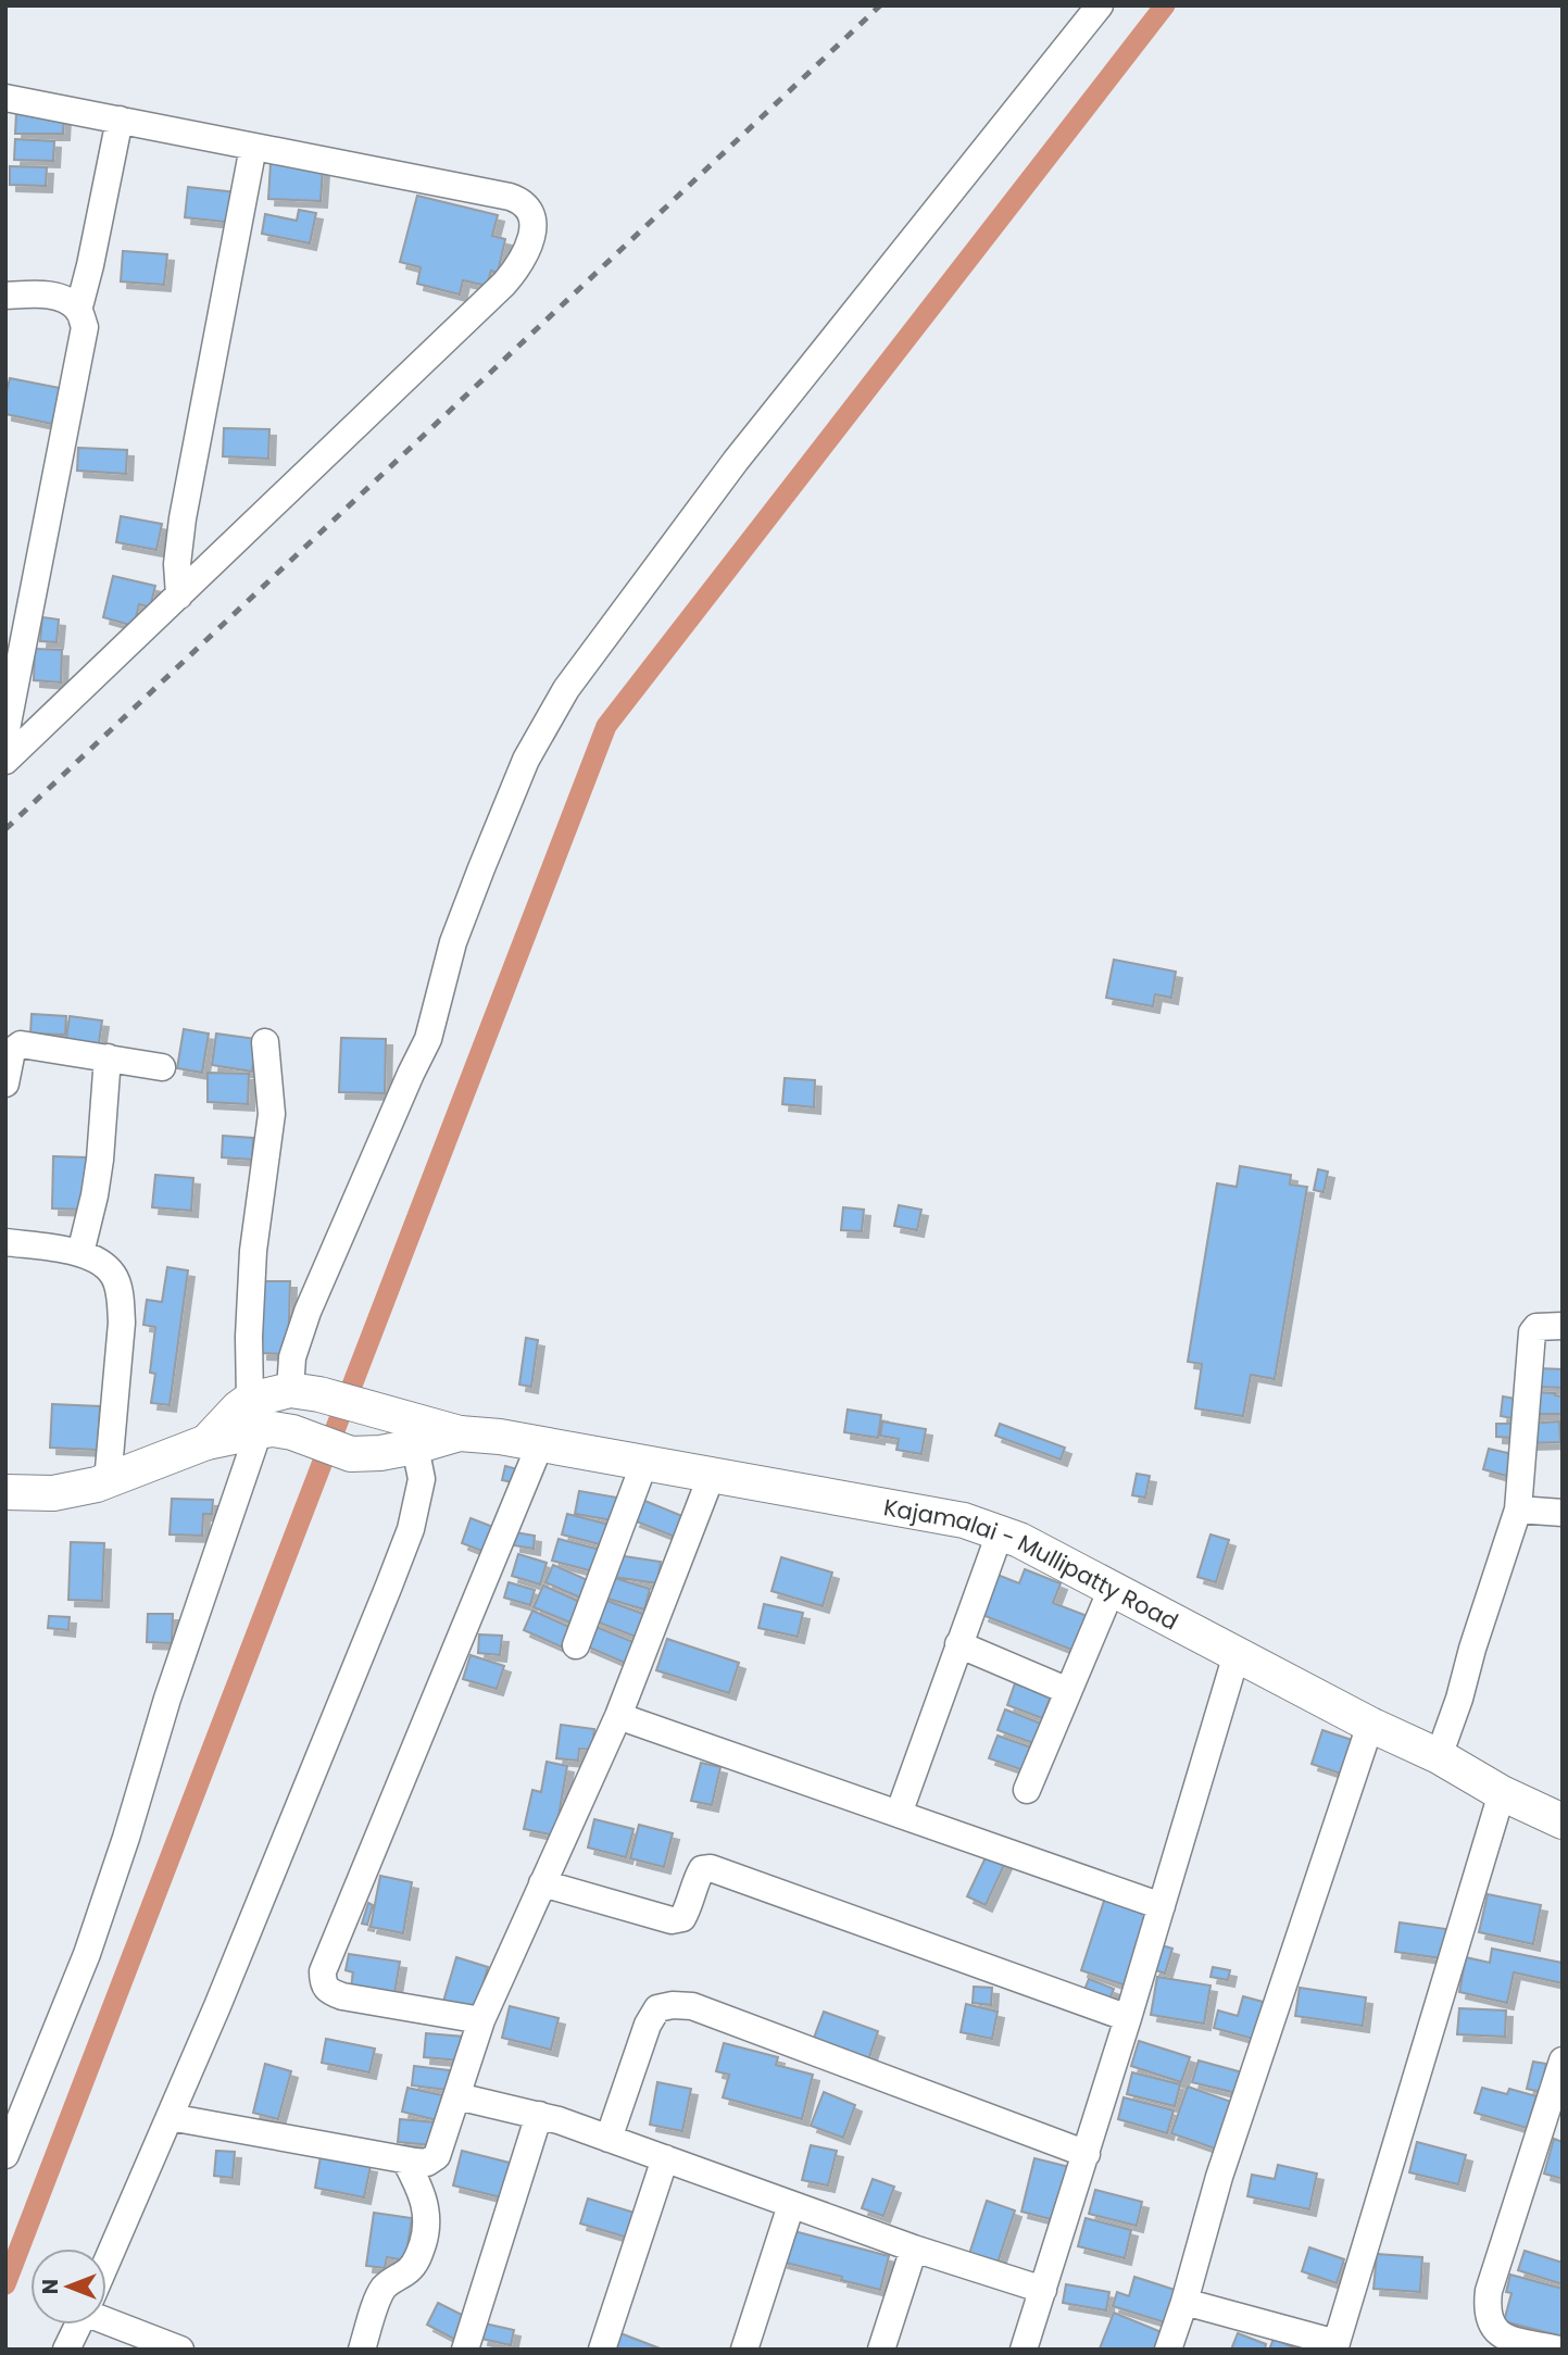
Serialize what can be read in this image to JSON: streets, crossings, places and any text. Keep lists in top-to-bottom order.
{
  "streets": {
    "main road": ["Kajamalai - Mullipatty Road"]
  },
  "north": "left"
}
